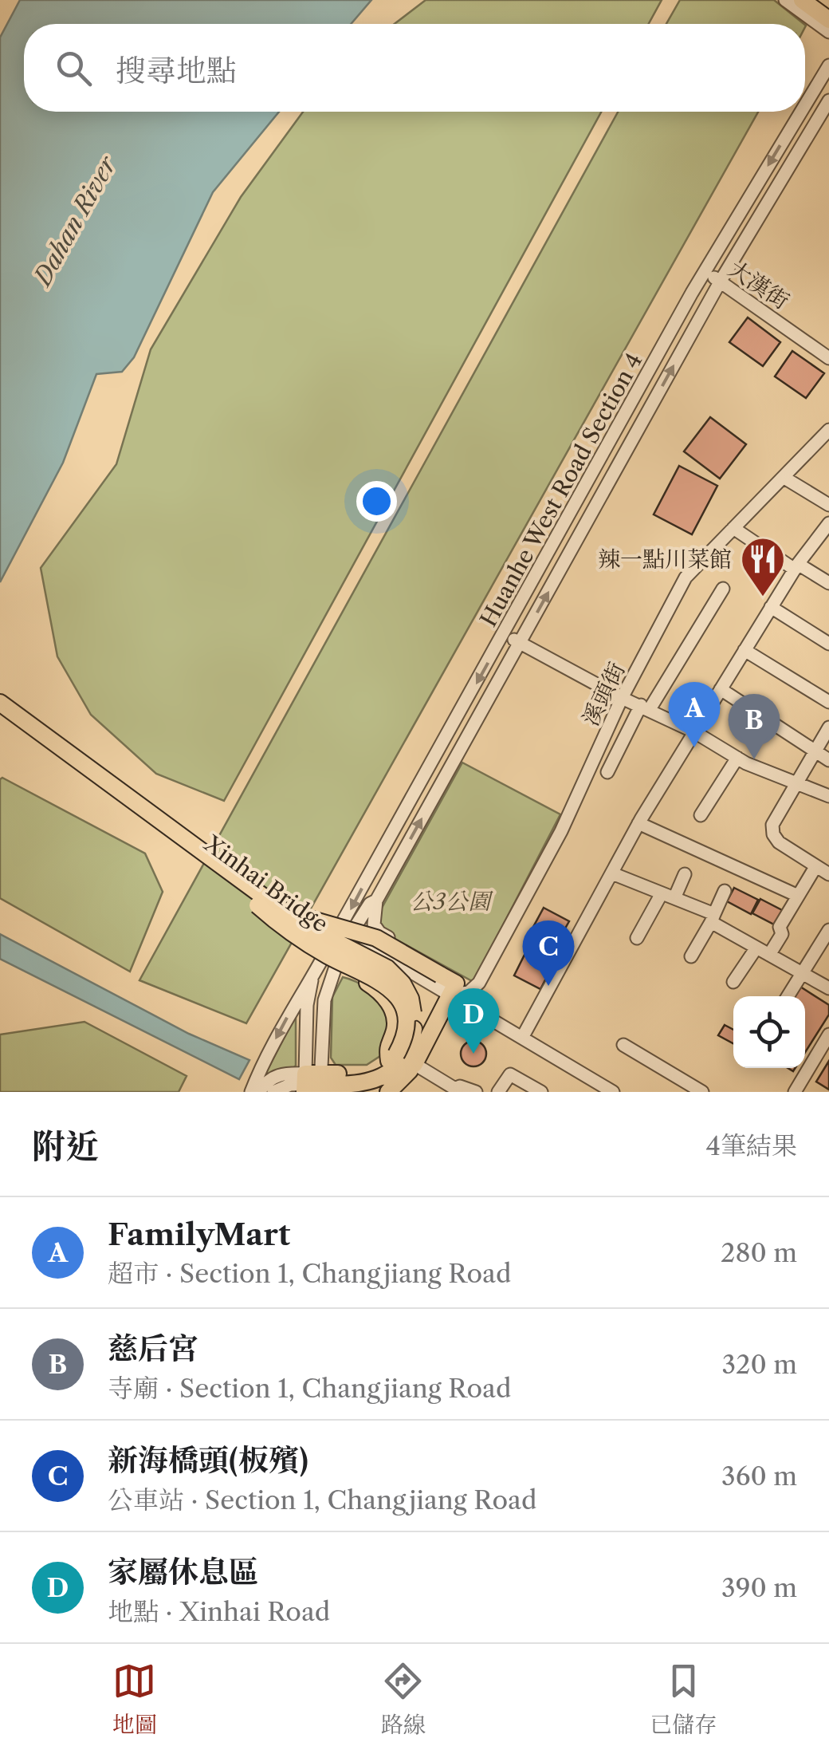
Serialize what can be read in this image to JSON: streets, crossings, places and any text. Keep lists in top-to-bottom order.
{
  "streets": {
    "main road": ["Xinhai Bridge"],
    "street": ["大漢街", "Huanhe West Road Section 4", "溪頭街"]
  },
  "crossings": [
    ["大漢街", "Huanhe West Road Section 4"]
  ],
  "water": ["Dahan River"],
  "parks": ["公3公園"],
  "places": {
    "restaurant": ["辣一點川菜館"]
  },
  "page": {
    "search": "搜尋地點",
    "pins": [
      "A",
      "B",
      "C",
      "D"
    ],
    "heading": ["附近", "4筆結果"],
    "list": [
      {
        "mark": "A",
        "name": "FamilyMart",
        "note": "超市 · Section 1, Changjiang Road",
        "value": "280 m"
      },
      {
        "mark": "B",
        "name": "慈后宮",
        "note": "寺廟 · Section 1, Changjiang Road",
        "value": "320 m"
      },
      {
        "mark": "C",
        "name": "新海橋頭(板殯)",
        "note": "公車站 · Section 1, Changjiang Road",
        "value": "360 m"
      },
      {
        "mark": "D",
        "name": "家屬休息區",
        "note": "地點 · Xinhai Road",
        "value": "390 m"
      }
    ],
    "nav": ["地圖", "路線", "已儲存"]
  }
}
